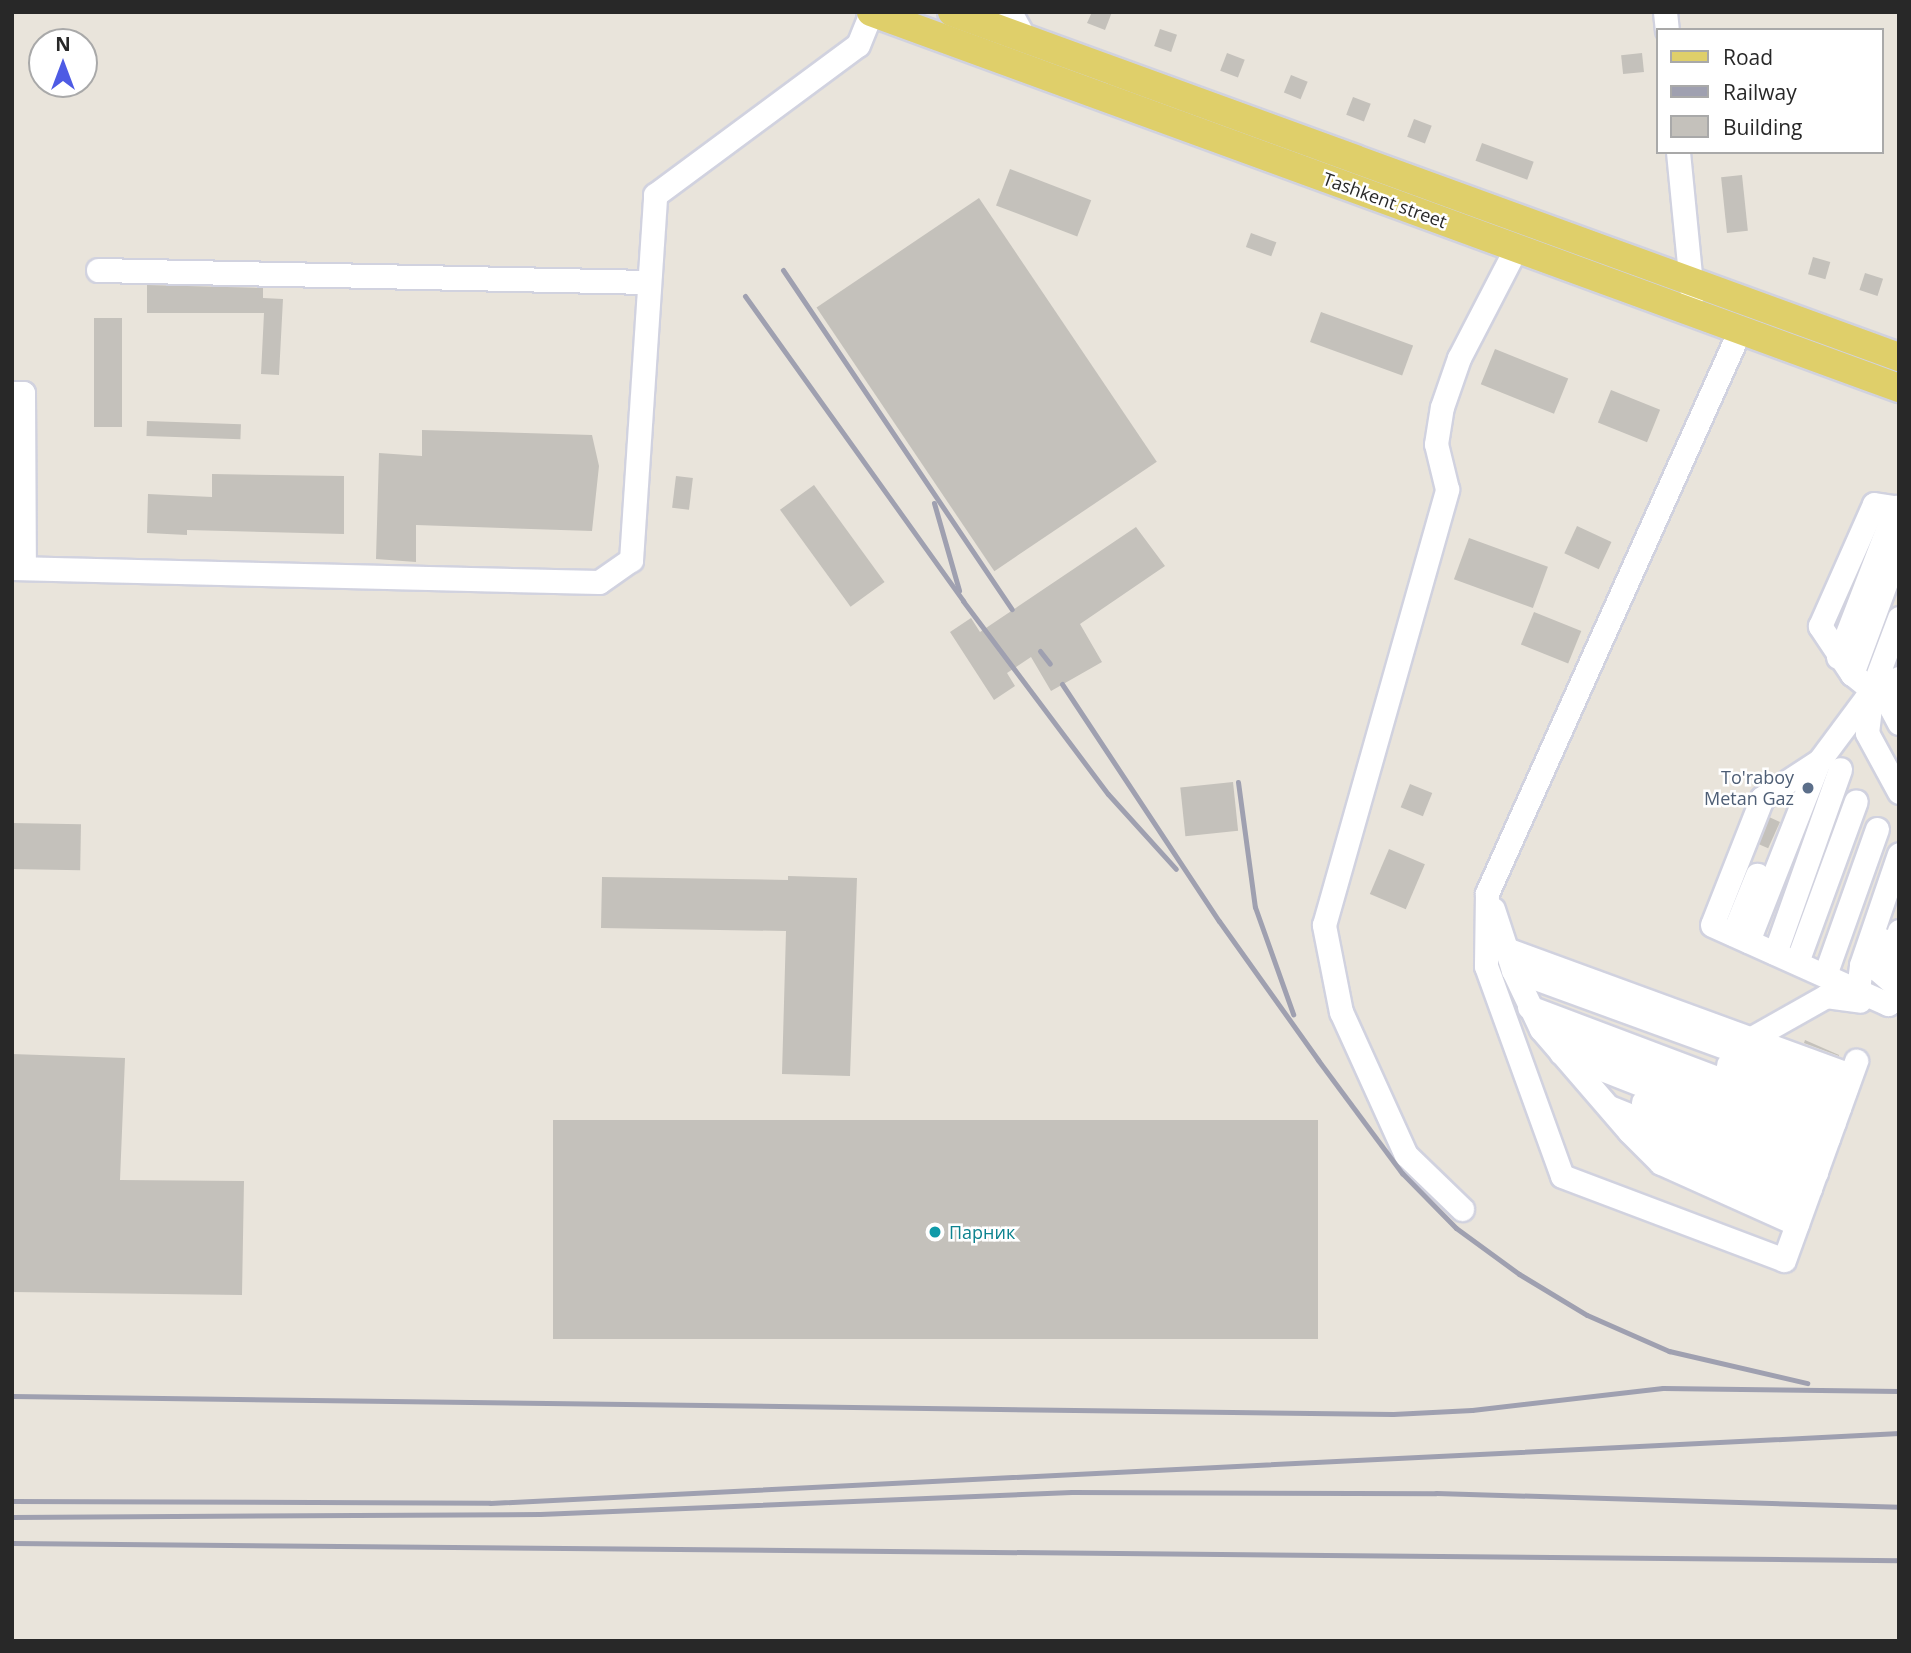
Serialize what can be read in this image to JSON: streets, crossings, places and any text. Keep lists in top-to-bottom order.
{
  "streets": {
    "main road": ["Tashkent street"]
  },
  "places": ["To'raboy Metan Gaz", "Парник"],
  "legend": ["Road", "Railway", "Building"],
  "north": "top"
}
